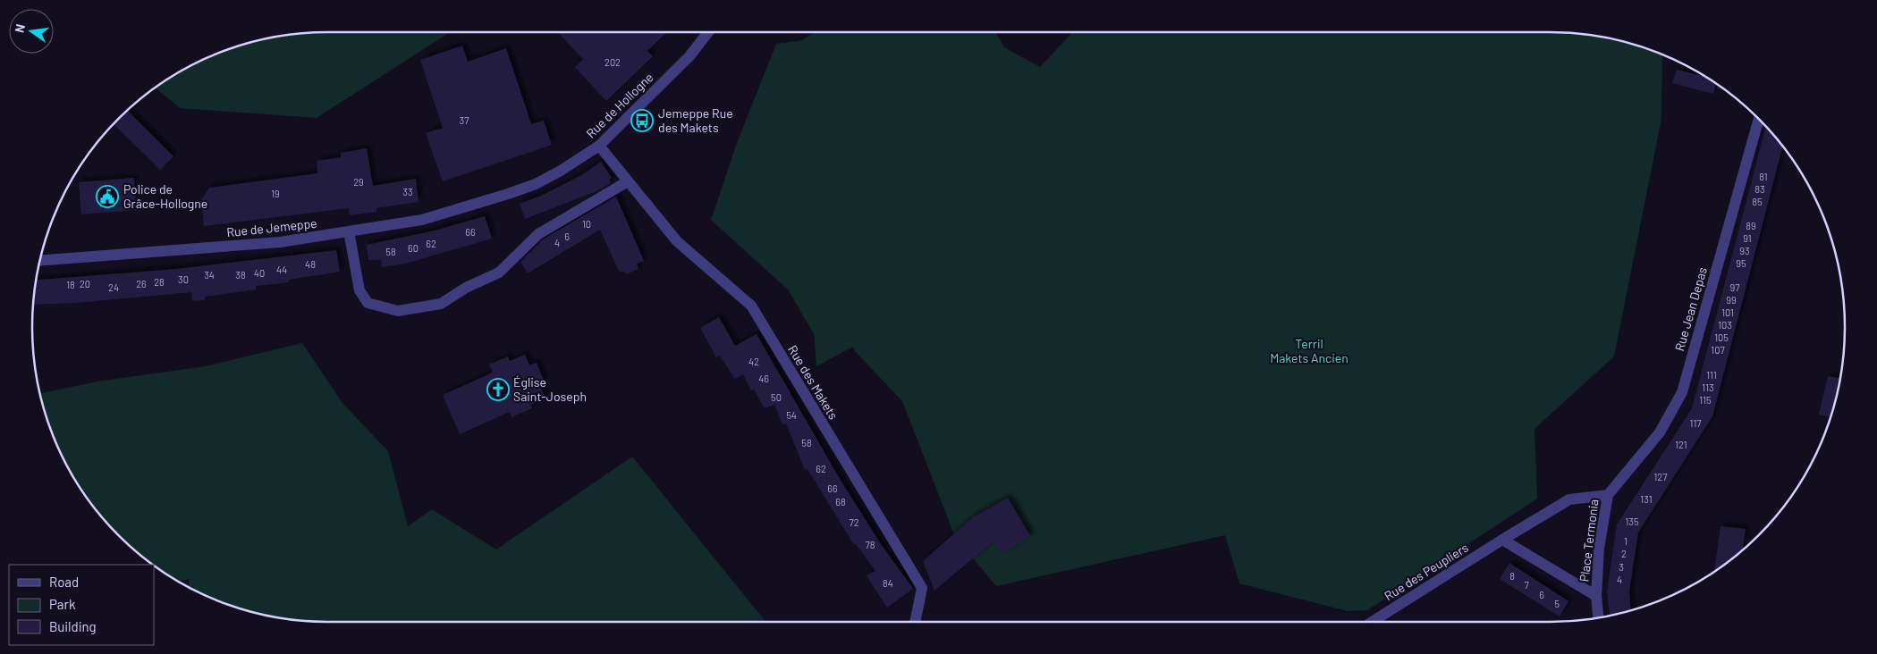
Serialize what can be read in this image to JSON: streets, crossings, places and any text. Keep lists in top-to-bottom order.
{
  "streets": {
    "street": [
      "Rue de Hollogne",
      "Rue de Jemeppe",
      "Rue Jean Depas",
      "Rue des Makets",
      "Place Termonia",
      "Rue des Peupliers"
    ]
  },
  "crossings": [
    ["Rue de Hollogne", "Rue de Jemeppe"],
    ["Rue de Hollogne", "Rue des Makets"],
    ["Rue Jean Depas", "Place Termonia"],
    ["Place Termonia", "Rue des Peupliers"]
  ],
  "parks": ["Terril Makets Ancien"],
  "places": {
    "bus stop": ["Jemeppe Rue des Makets"],
    "public building": ["Police de Grâce-Hollogne"],
    "church": ["Église Saint-Joseph"]
  },
  "house_numbers": [
    "202",
    "37",
    "81",
    "29",
    "83",
    "33",
    "19",
    "85",
    "10",
    "89",
    "66",
    "6",
    "91",
    "4",
    "62",
    "60",
    "93",
    "58",
    "95",
    "48",
    "44",
    "40",
    "34",
    "38",
    "30",
    "28",
    "20",
    "26",
    "18",
    "24",
    "97",
    "99",
    "101",
    "103",
    "105",
    "107",
    "42",
    "111",
    "46",
    "113",
    "50",
    "115",
    "54",
    "117",
    "58",
    "121",
    "62",
    "127",
    "66",
    "131",
    "68",
    "135",
    "72",
    "1",
    "78",
    "2",
    "3",
    "8",
    "4",
    "84",
    "7",
    "6",
    "5"
  ],
  "legend": ["Road", "Park", "Building"],
  "north": "left"
}
